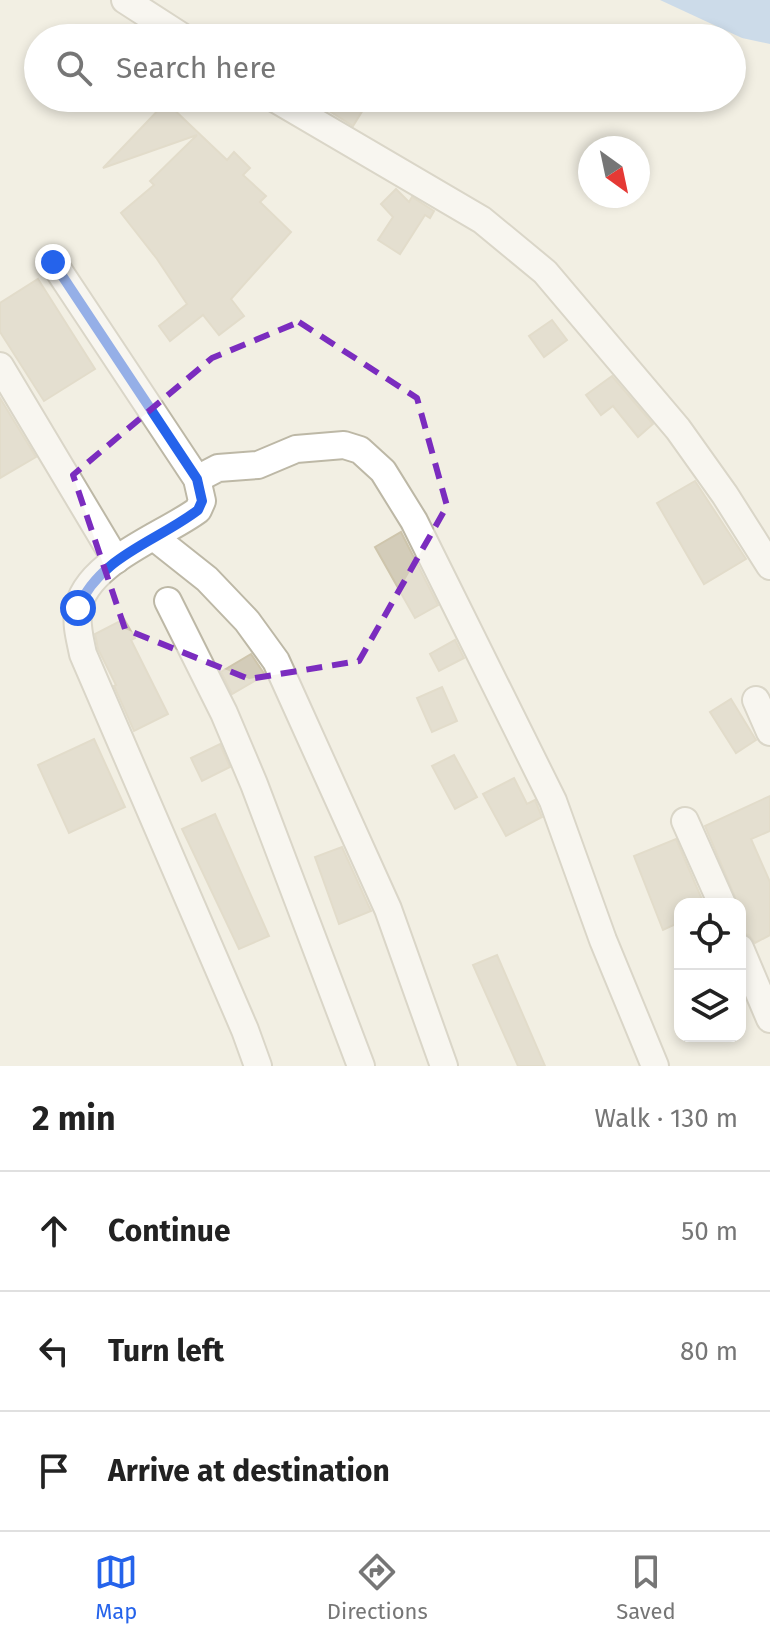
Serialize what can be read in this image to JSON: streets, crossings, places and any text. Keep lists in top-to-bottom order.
{
  "north": "bottom right",
  "page": {
    "search": "Search here",
    "heading": ["2 min", "Walk · 130 m"],
    "list": [
      ["Continue", "50 m"],
      ["Turn left", "80 m"],
      "Arrive at destination"
    ],
    "nav": ["Map", "Directions", "Saved"]
  }
}
